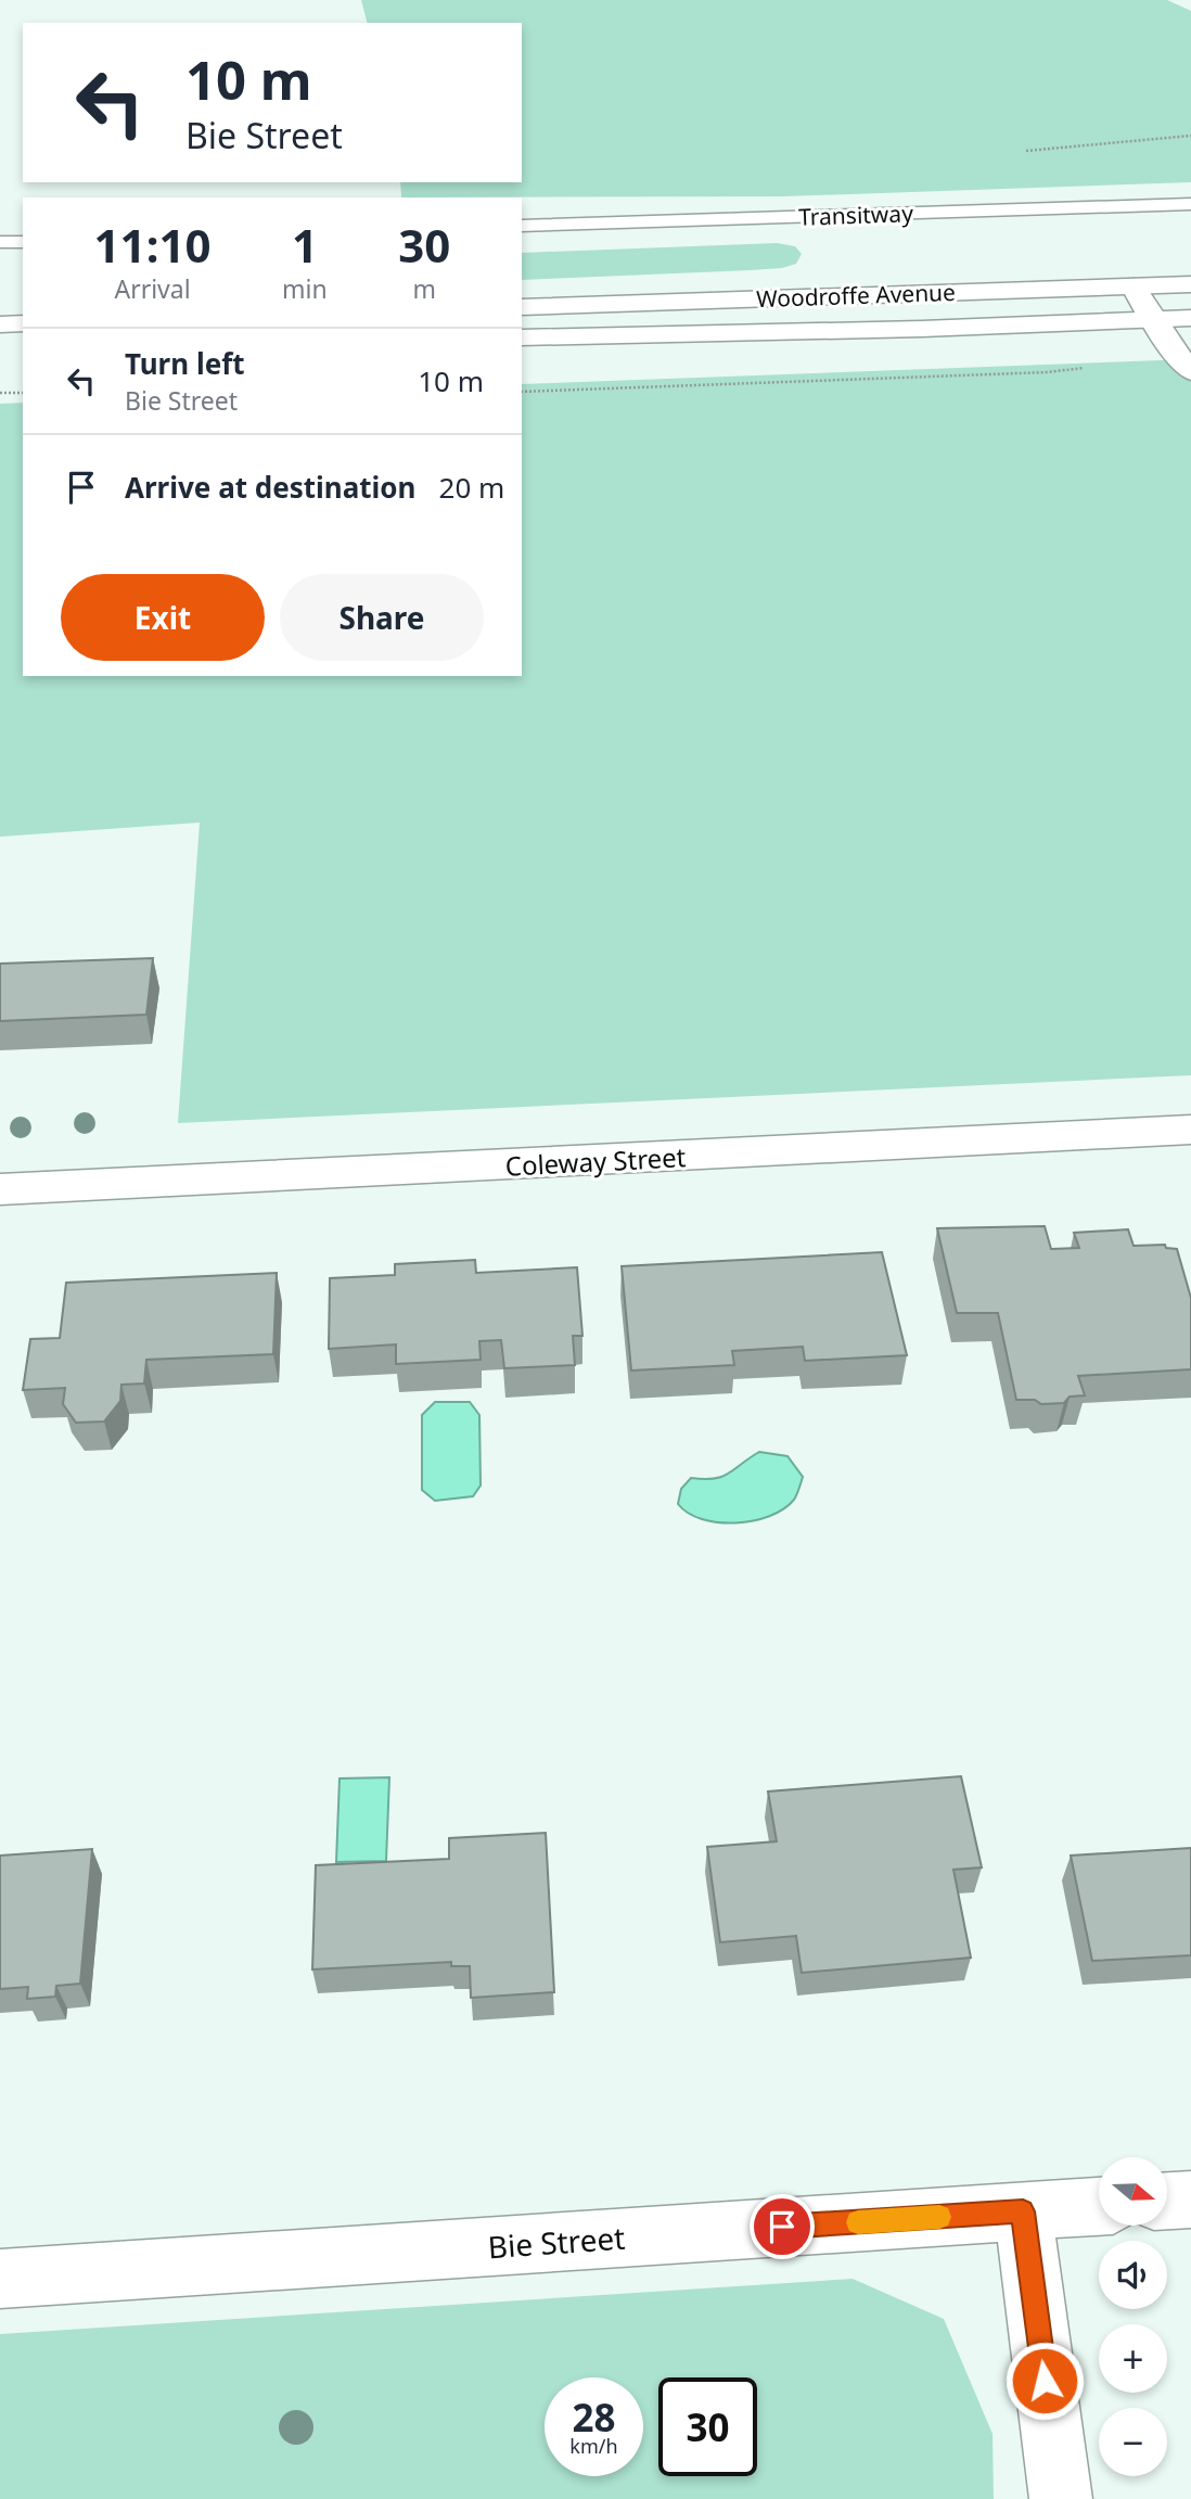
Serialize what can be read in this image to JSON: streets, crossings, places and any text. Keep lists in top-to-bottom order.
{
  "streets": {
    "street": ["Woodroffe Avenue", "Coleway Street", "Bie Street"],
    "lane": ["Transitway"]
  },
  "north": "right",
  "page": {
    "turn": ["10 m", "Bie Street"],
    "eta": [
      "11:10",
      "Arrival",
      "1",
      "min",
      "30",
      "m"
    ],
    "list": [
      {
        "name": "Turn left",
        "note": "Bie Street",
        "value": "10 m"
      },
      {
        "name": "Arrive at destination",
        "value": "20 m"
      }
    ],
    "buttons": ["Exit", "Share"],
    "map_buttons": ["+", "−"],
    "speed": "28 km/h",
    "limit": "30"
  }
}
